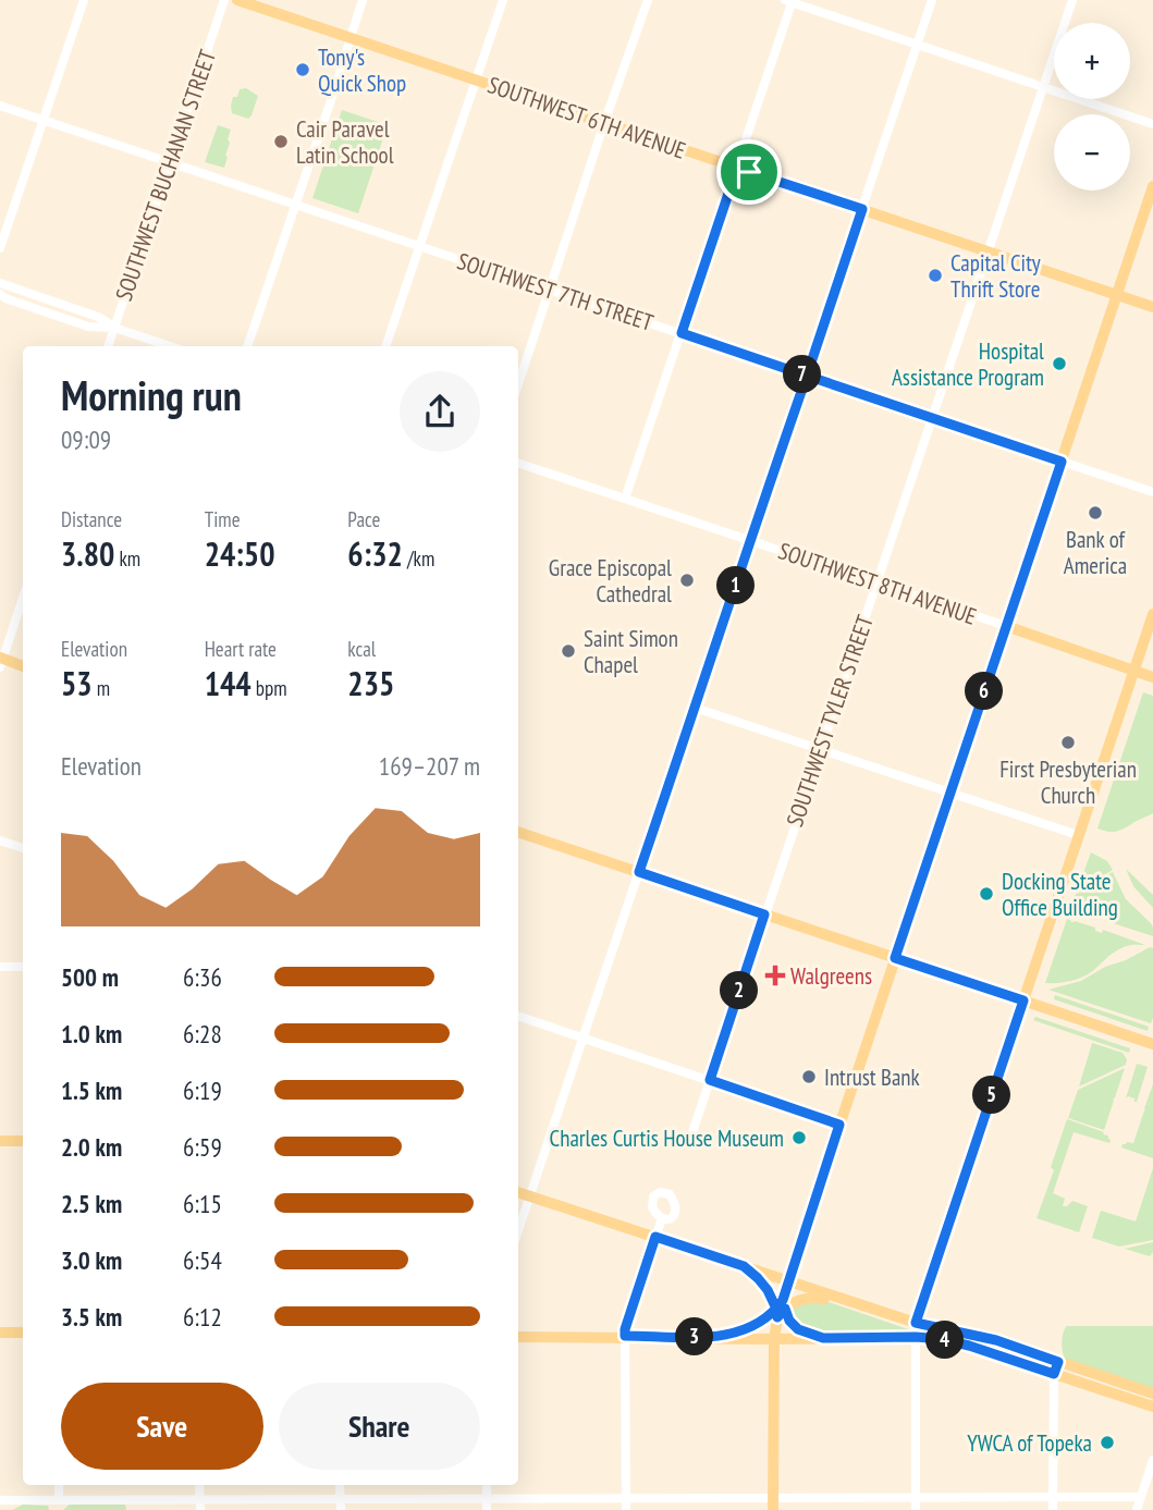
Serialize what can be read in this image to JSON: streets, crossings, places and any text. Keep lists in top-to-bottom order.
{
  "streets": {
    "main road": ["SOUTHWEST 6TH AVENUE", "SOUTHWEST 8TH AVENUE"],
    "street": ["SOUTHWEST BUCHANAN STREET", "SOUTHWEST 7TH STREET", "SOUTHWEST TYLER STREET"]
  },
  "crossings": [
    ["SOUTHWEST 6TH AVENUE", "SOUTHWEST TYLER STREET"],
    ["SOUTHWEST BUCHANAN STREET", "SOUTHWEST 7TH STREET"],
    ["SOUTHWEST 7TH STREET", "SOUTHWEST TYLER STREET"],
    ["SOUTHWEST 8TH AVENUE", "SOUTHWEST TYLER STREET"]
  ],
  "places": {
    "other": [
      "Tony's Quick Shop",
      "Cair Paravel Latin School",
      "Capital City Thrift Store",
      "Hospital Assistance Program",
      "Bank of America",
      "Grace Episcopal Cathedral",
      "Saint Simon Chapel",
      "First Presbyterian Church",
      "Docking State Office Building",
      "Intrust Bank",
      "Charles Curtis House Museum",
      "YWCA of Topeka"
    ],
    "health": ["Walgreens"]
  },
  "page": {
    "map_buttons": ["+", "−"],
    "heading": ["Morning run", "09:09"],
    "pins": [
      "7",
      "1",
      "6",
      "2",
      "5",
      "3",
      "4"
    ],
    "stats": [
      ["Distance", "3.80 km"],
      ["Time", "24:50"],
      ["Pace", "6:32 /km"],
      ["Elevation", "53 m"],
      ["Heart rate", "144 bpm"],
      ["kcal", "235"]
    ],
    "chart": ["Elevation", "169–207 m"],
    "list": [
      {
        "name": "500 m",
        "note": "6:36"
      },
      {
        "name": "1.0 km",
        "note": "6:28"
      },
      {
        "name": "1.5 km",
        "note": "6:19"
      },
      {
        "name": "2.0 km",
        "note": "6:59"
      },
      {
        "name": "2.5 km",
        "note": "6:15"
      },
      {
        "name": "3.0 km",
        "note": "6:54"
      },
      {
        "name": "3.5 km",
        "note": "6:12"
      }
    ],
    "buttons": ["Save", "Share"]
  }
}
